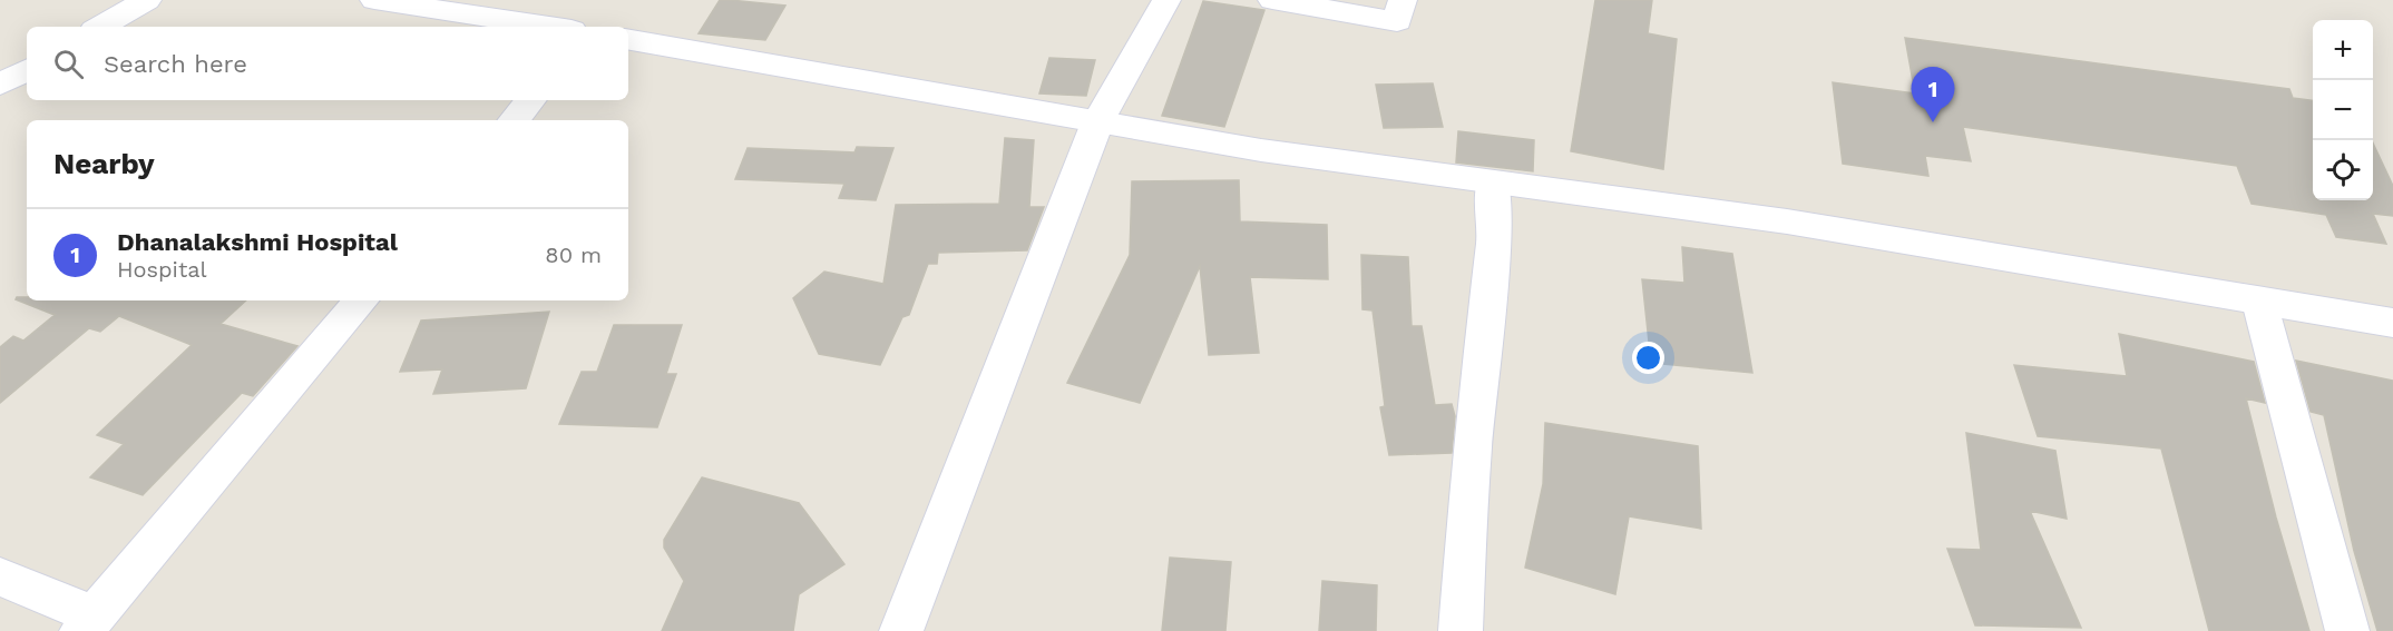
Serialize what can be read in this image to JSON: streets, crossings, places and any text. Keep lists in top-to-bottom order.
{
  "page": {
    "map_buttons": ["+", "−"],
    "search": "Search here",
    "pins": "1",
    "heading": "Nearby",
    "list": [
      {
        "mark": "1",
        "name": "Dhanalakshmi Hospital",
        "note": "Hospital",
        "value": "80 m"
      }
    ]
  }
}
